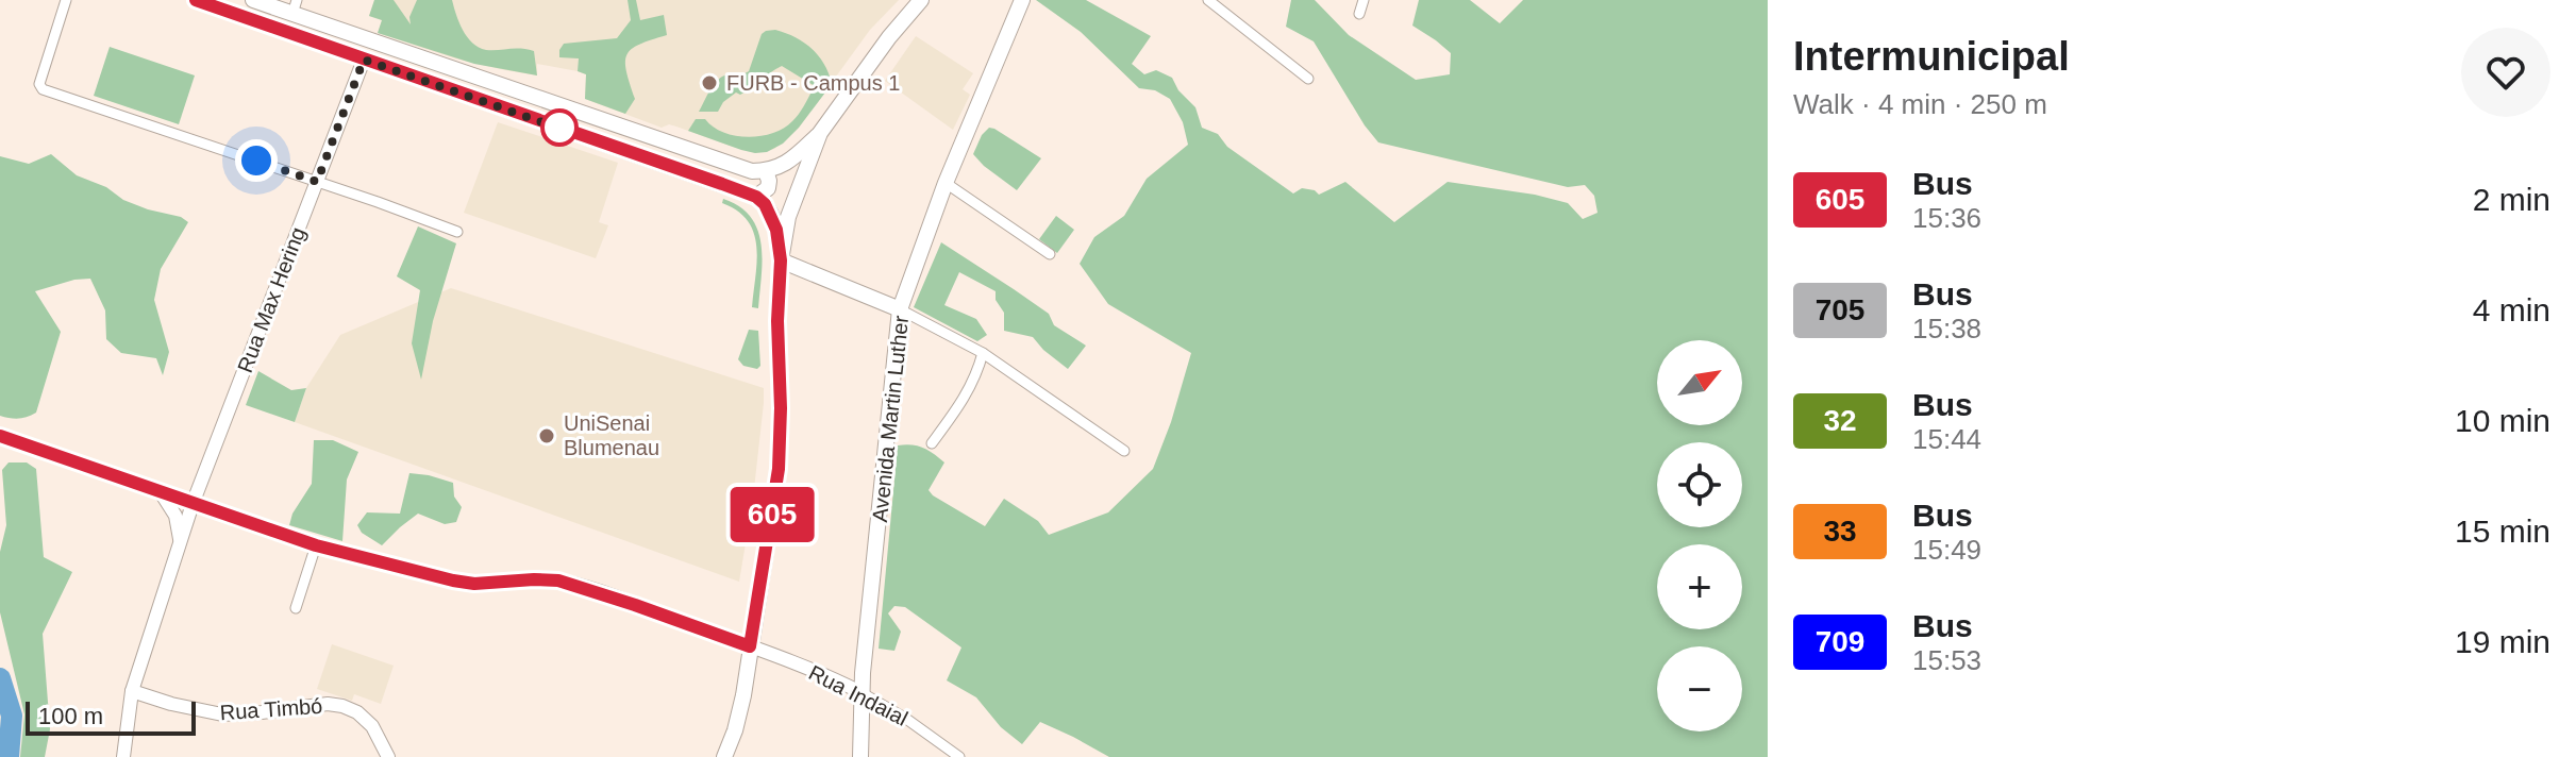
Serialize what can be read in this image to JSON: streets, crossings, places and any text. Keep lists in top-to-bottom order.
{
  "streets": {
    "main road": [
      "Rua Max Hering",
      "Avenida Martin Luther",
      "Rua Indaial",
      "Rua Timbó"
    ]
  },
  "crossings": [
    ["Rua Max Hering", "Rua Indaial"],
    ["Rua Max Hering", "Rua Timbó"],
    ["Avenida Martin Luther", "Rua Indaial"]
  ],
  "places": ["FURB - Campus 1", "UniSenai Blumenau"],
  "lines": ["bus line 605"],
  "scale_bar": "100 m",
  "north": "top right",
  "page": {
    "on_map": "605",
    "heading": ["Intermunicipal", "Walk · 4 min · 250 m"],
    "list": [
      {
        "mark": "605",
        "name": "Bus",
        "note": "15:36",
        "value": "2 min"
      },
      {
        "mark": "705",
        "name": "Bus",
        "note": "15:38",
        "value": "4 min"
      },
      {
        "mark": "32",
        "name": "Bus",
        "note": "15:44",
        "value": "10 min"
      },
      {
        "mark": "33",
        "name": "Bus",
        "note": "15:49",
        "value": "15 min"
      },
      {
        "mark": "709",
        "name": "Bus",
        "note": "15:53",
        "value": "19 min"
      }
    ],
    "map_buttons": ["+", "−"],
    "scale": "100 m"
  }
}
